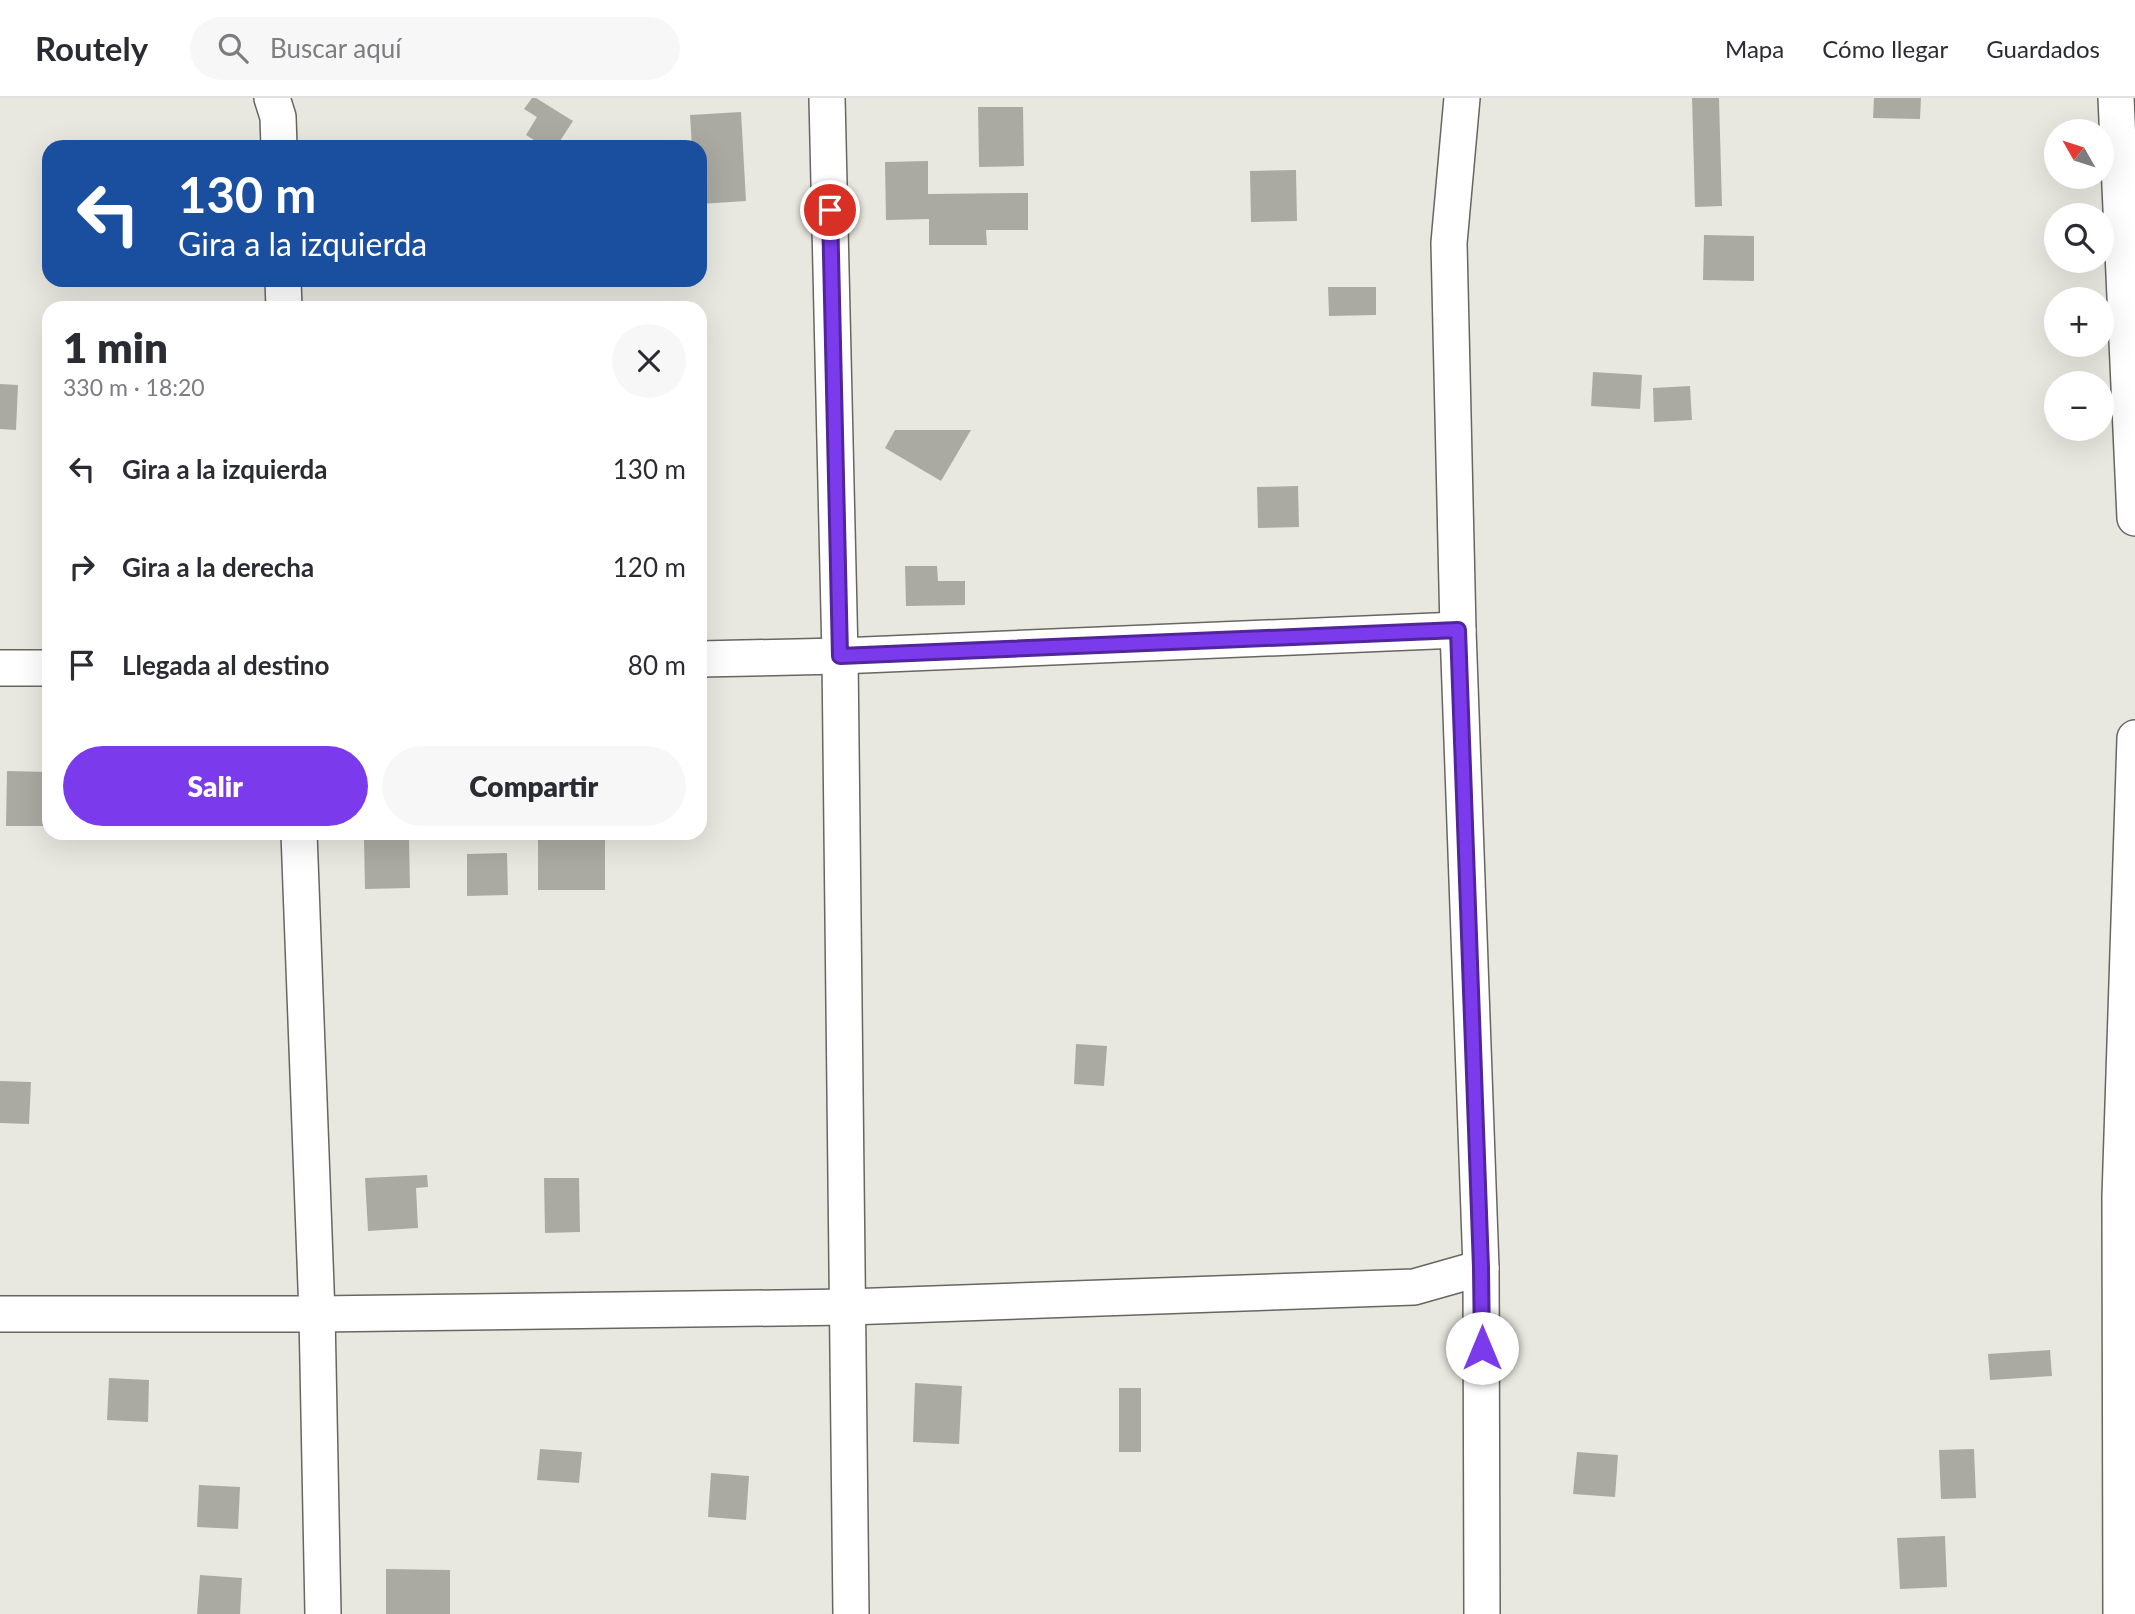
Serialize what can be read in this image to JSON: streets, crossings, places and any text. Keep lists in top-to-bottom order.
{
  "north": "top left",
  "page": {
    "header": "Routely",
    "search": "Buscar aquí",
    "nav": ["Mapa", "Cómo llegar", "Guardados"],
    "map_buttons": ["+", "−"],
    "turn": ["130 m", "Gira a la izquierda"],
    "heading": ["1 min", "330 m · 18:20"],
    "list": [
      {
        "name": "Gira a la izquierda",
        "value": "130 m"
      },
      {
        "name": "Gira a la derecha",
        "value": "120 m"
      },
      {
        "name": "Llegada al destino",
        "value": "80 m"
      }
    ],
    "buttons": ["Salir", "Compartir"]
  }
}
